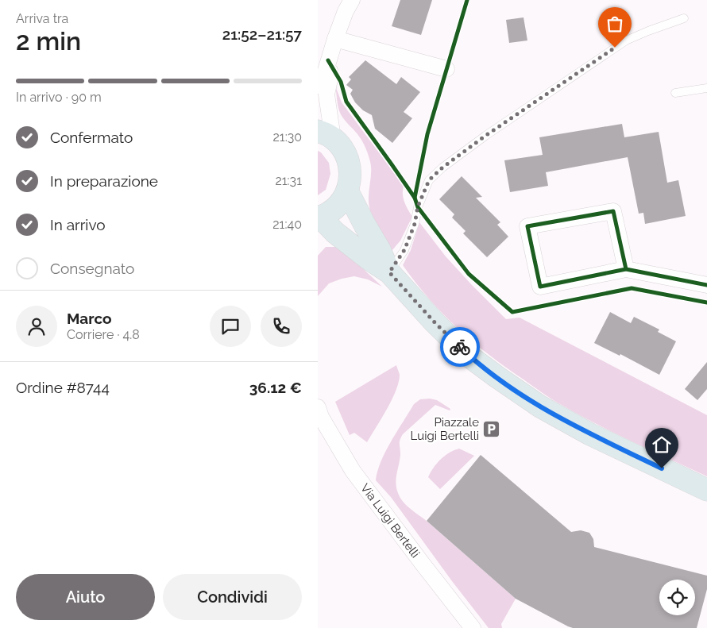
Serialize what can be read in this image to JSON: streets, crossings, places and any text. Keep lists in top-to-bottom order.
{
  "streets": {
    "street": ["Via Luigi Bertelli"]
  },
  "places": {
    "parking": ["Piazzale Luigi Bertelli"]
  },
  "page": {
    "heading": ["2 min", "Arriva tra", "21:52–21:57"],
    "panel": [
      "Marco",
      "Corriere · 4.8",
      "Ordine #8744",
      "36.12 €"
    ],
    "bar": "In arrivo · 90 m",
    "list": [
      ["Confermato", "21:30"],
      ["In preparazione", "21:31"],
      ["In arrivo", "21:40"],
      "Consegnato"
    ],
    "buttons": ["Aiuto", "Condividi"]
  }
}
